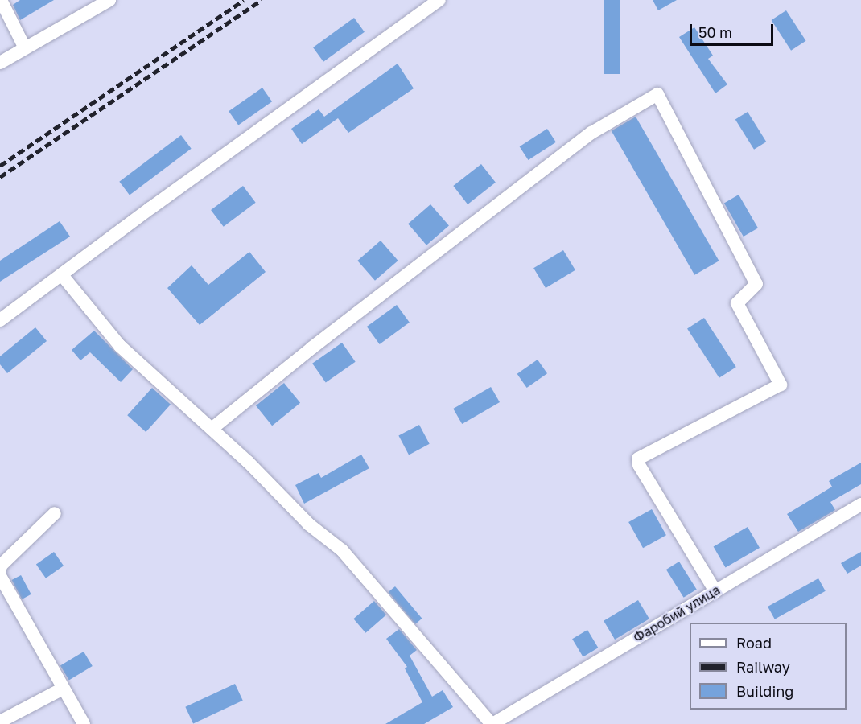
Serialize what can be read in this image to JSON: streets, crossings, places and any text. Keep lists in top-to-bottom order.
{
  "streets": {
    "street": ["Фаробий улица"]
  },
  "legend": ["Road", "Railway", "Building"],
  "scale_bar": "50 m"
}
